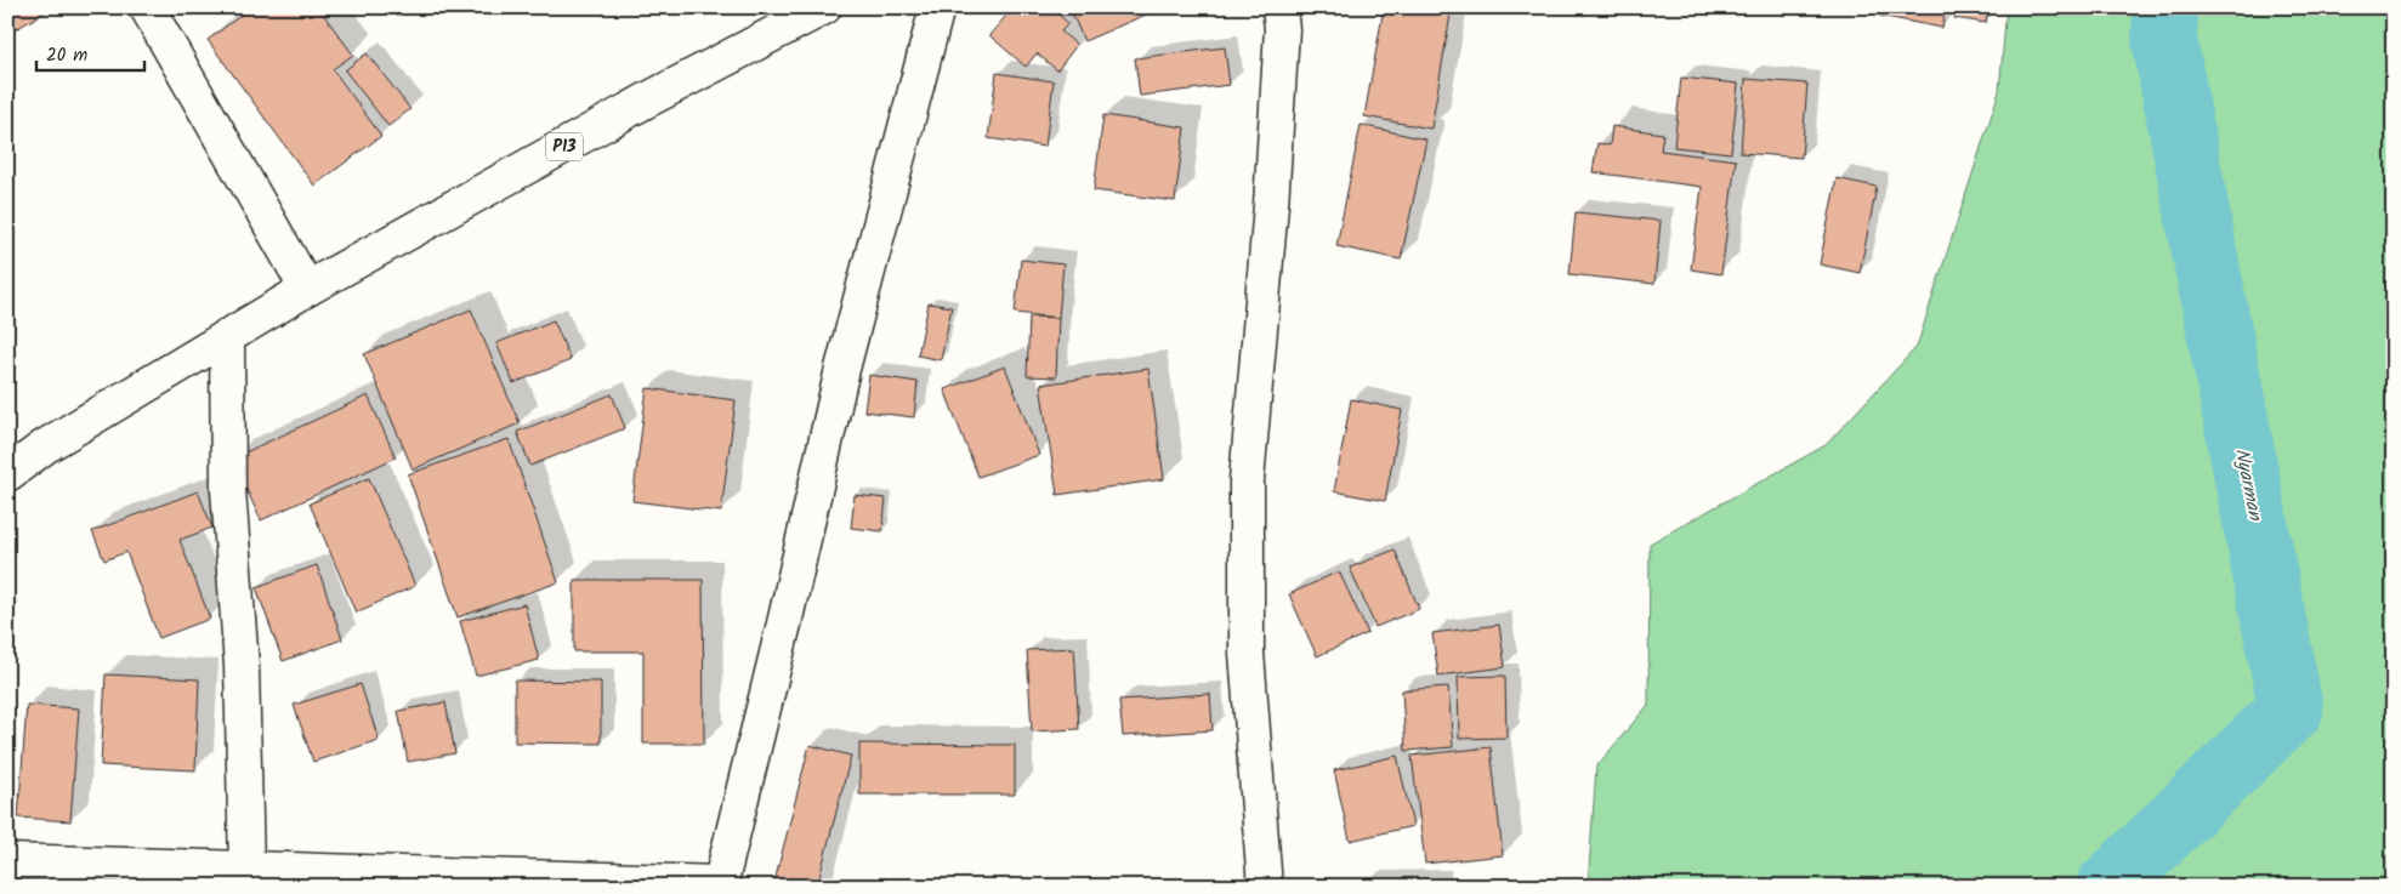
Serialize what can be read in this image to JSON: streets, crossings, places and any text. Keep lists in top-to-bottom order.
{
  "streets": {
    "street": ["P13"]
  },
  "water": ["Nyarman"],
  "scale_bar": "20 m"
}
